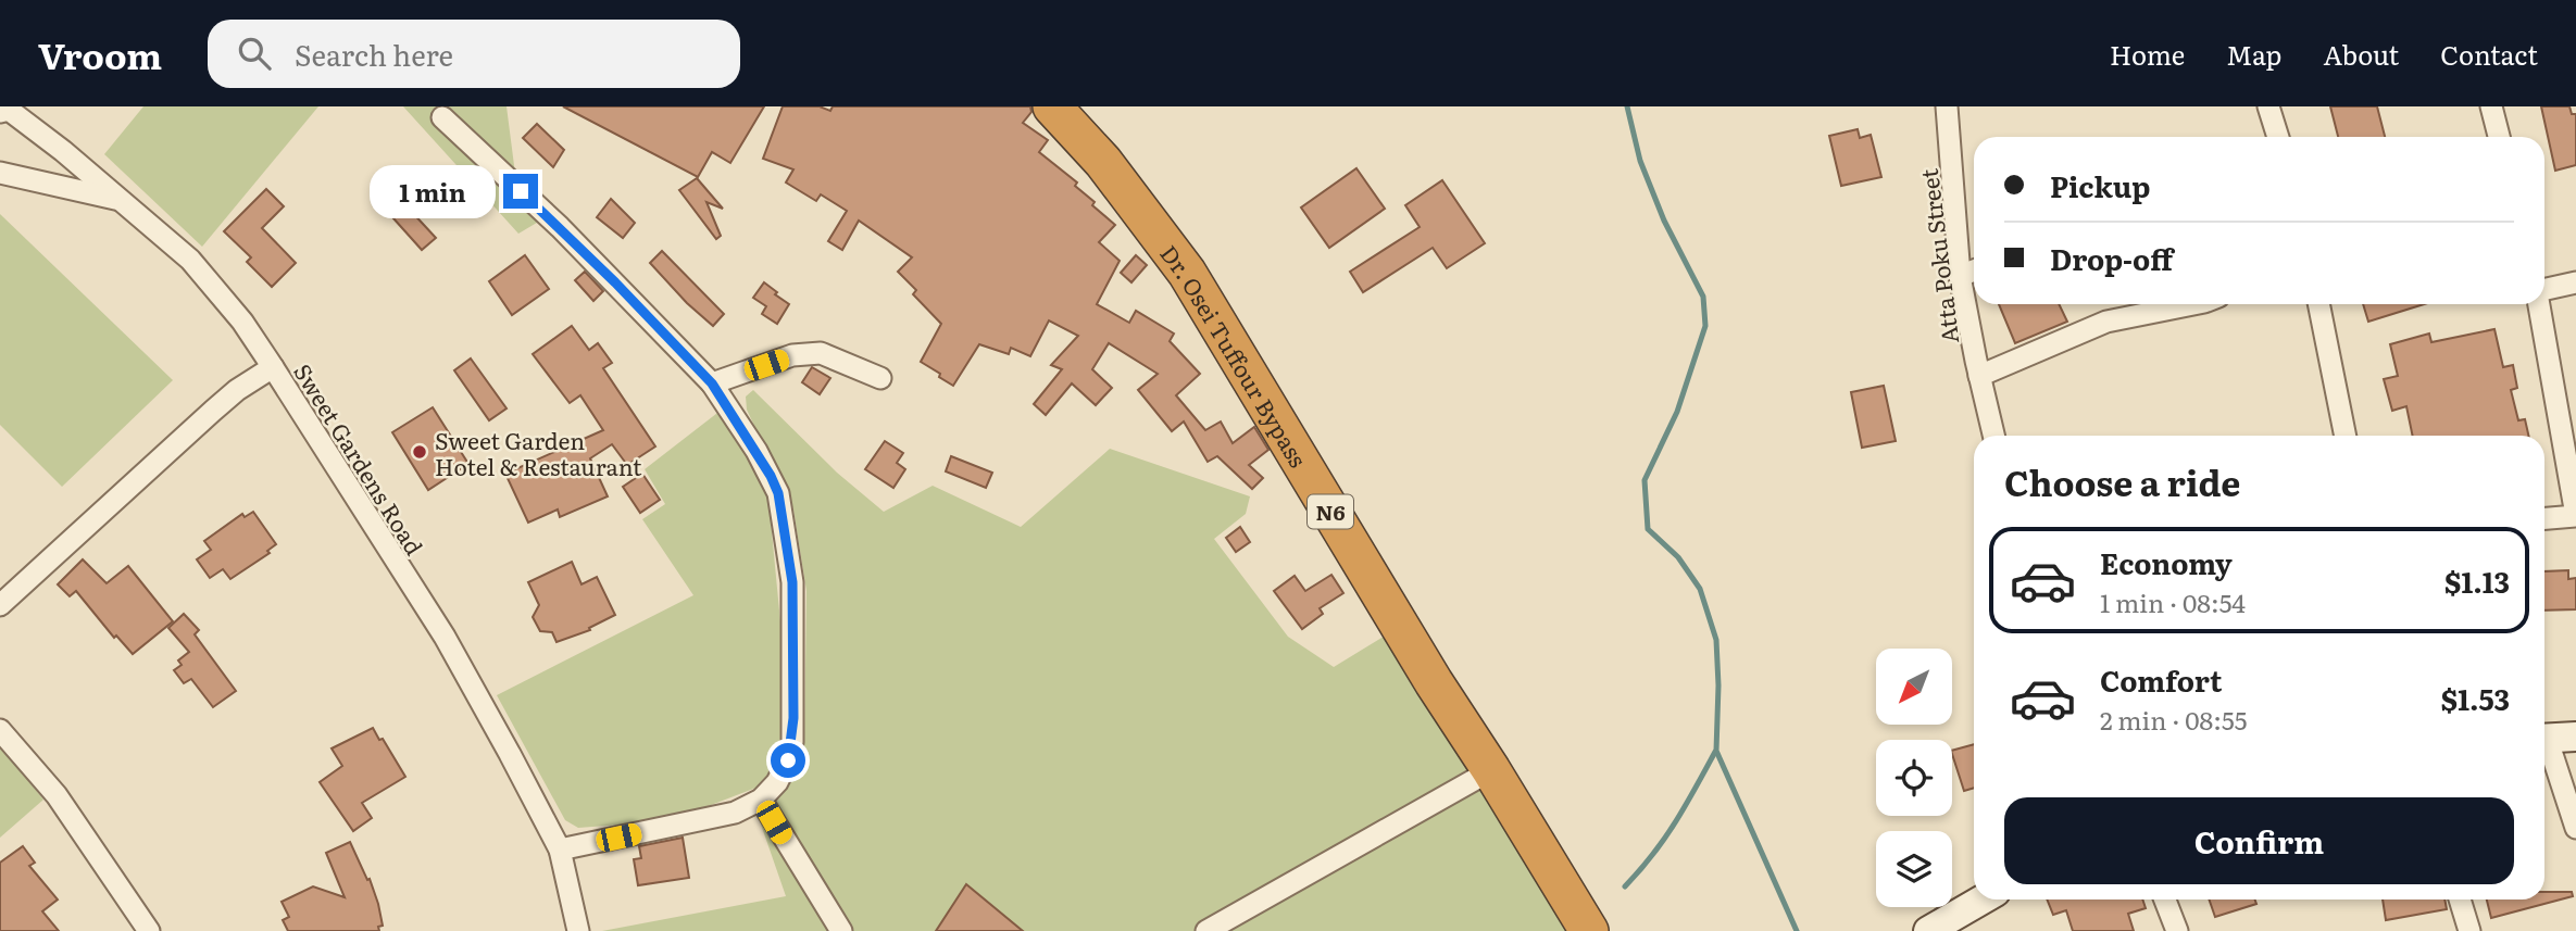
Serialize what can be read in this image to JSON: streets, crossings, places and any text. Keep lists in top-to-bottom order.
{
  "streets": {
    "highway": ["Dr. Osei Tuffour Bypass", "N6"],
    "street": ["Atta Poku Street", "Sweet Gardens Road"]
  },
  "places": ["Sweet Garden Hotel & Restaurant"],
  "north": "bottom left",
  "page": {
    "header": "Vroom",
    "search": "Search here",
    "nav": [
      "Home",
      "Map",
      "About",
      "Contact"
    ],
    "banner": ["Pickup", "Drop-off"],
    "bubble": "1 min",
    "heading": "Choose a ride",
    "list": [
      {
        "name": "Economy",
        "note": "1 min · 08:54",
        "value": "$1.13"
      },
      {
        "name": "Comfort",
        "note": "2 min · 08:55",
        "value": "$1.53"
      }
    ],
    "buttons": "Confirm"
  }
}
